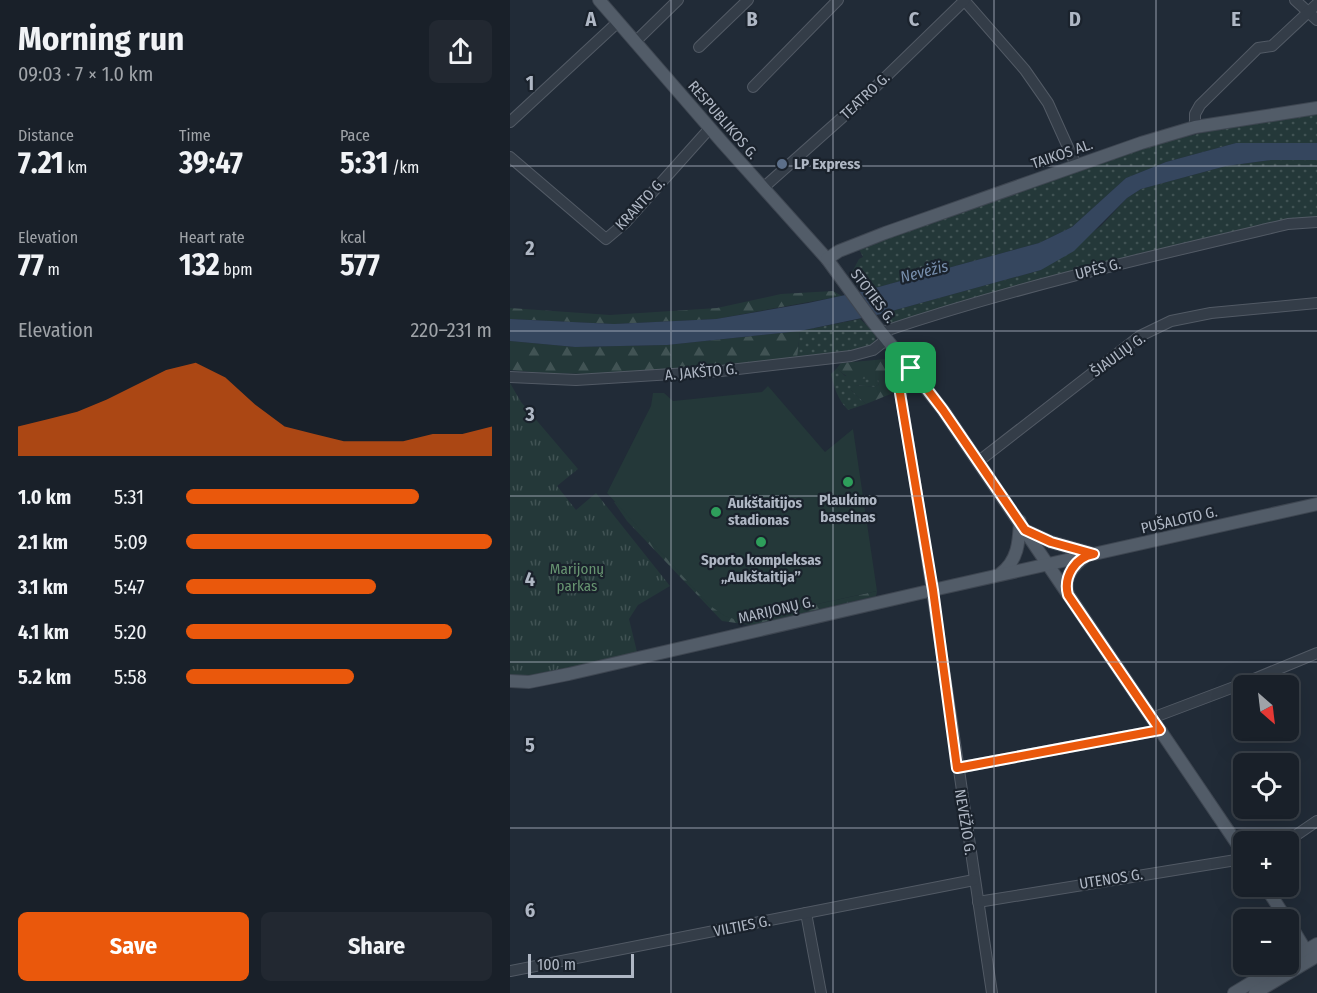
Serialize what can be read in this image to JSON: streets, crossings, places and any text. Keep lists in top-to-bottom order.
{
  "streets": {
    "main road": [
      "RESPUBLIKOS G.",
      "TAIKOS AL.",
      "STOTIES G.",
      "PUŠALOTO G.",
      "MARIJONŲ G."
    ],
    "street": [
      "TEATRO G.",
      "KRANTO G.",
      "UPĖS G.",
      "ŠIAULIŲ G.",
      "A. JAKŠTO G.",
      "NEVĖŽIO G.",
      "UTENOS G.",
      "VILTIES G."
    ]
  },
  "crossings": [
    ["TEATRO G.", "RESPUBLIKOS G."],
    ["RESPUBLIKOS G.", "TAIKOS AL."],
    ["RESPUBLIKOS G.", "KRANTO G."],
    ["RESPUBLIKOS G.", "STOTIES G."],
    ["TAIKOS AL.", "STOTIES G."],
    ["UPĖS G.", "STOTIES G."],
    ["UPĖS G.", "A. JAKŠTO G."],
    ["STOTIES G.", "ŠIAULIŲ G."],
    ["STOTIES G.", "A. JAKŠTO G."],
    ["STOTIES G.", "PUŠALOTO G."],
    ["STOTIES G.", "MARIJONŲ G."],
    ["STOTIES G.", "NEVĖŽIO G."],
    ["PUŠALOTO G.", "MARIJONŲ G."],
    ["MARIJONŲ G.", "NEVĖŽIO G."],
    ["NEVĖŽIO G.", "UTENOS G."],
    ["NEVĖŽIO G.", "VILTIES G."]
  ],
  "water": ["Nevėžis"],
  "parks": ["Marijonų parkas"],
  "places": [
    "LP Express",
    "Plaukimo baseinas",
    "Aukštaitijos stadionas",
    "Sporto kompleksas „Aukštaitija”"
  ],
  "scale_bar": "100 m",
  "north": "bottom right",
  "page": {
    "heading": ["Morning run", "09:03 · 7 × 1.0 km"],
    "stats": [
      ["Distance", "7.21 km"],
      ["Time", "39:47"],
      ["Pace", "5:31 /km"],
      ["Elevation", "77 m"],
      ["Heart rate", "132 bpm"],
      ["kcal", "577"]
    ],
    "chart": ["Elevation", "220–231 m"],
    "list": [
      {
        "name": "1.0 km",
        "note": "5:31"
      },
      {
        "name": "2.1 km",
        "note": "5:09"
      },
      {
        "name": "3.1 km",
        "note": "5:47"
      },
      {
        "name": "4.1 km",
        "note": "5:20"
      },
      {
        "name": "5.2 km",
        "note": "5:58"
      }
    ],
    "map_buttons": ["+", "−"],
    "buttons": ["Save", "Share"],
    "scale": "100 m"
  },
  "grid": {
    "columns": [
      "A",
      "B",
      "C",
      "D",
      "E"
    ],
    "rows": [
      "1",
      "2",
      "3",
      "4",
      "5",
      "6"
    ]
  }
}
